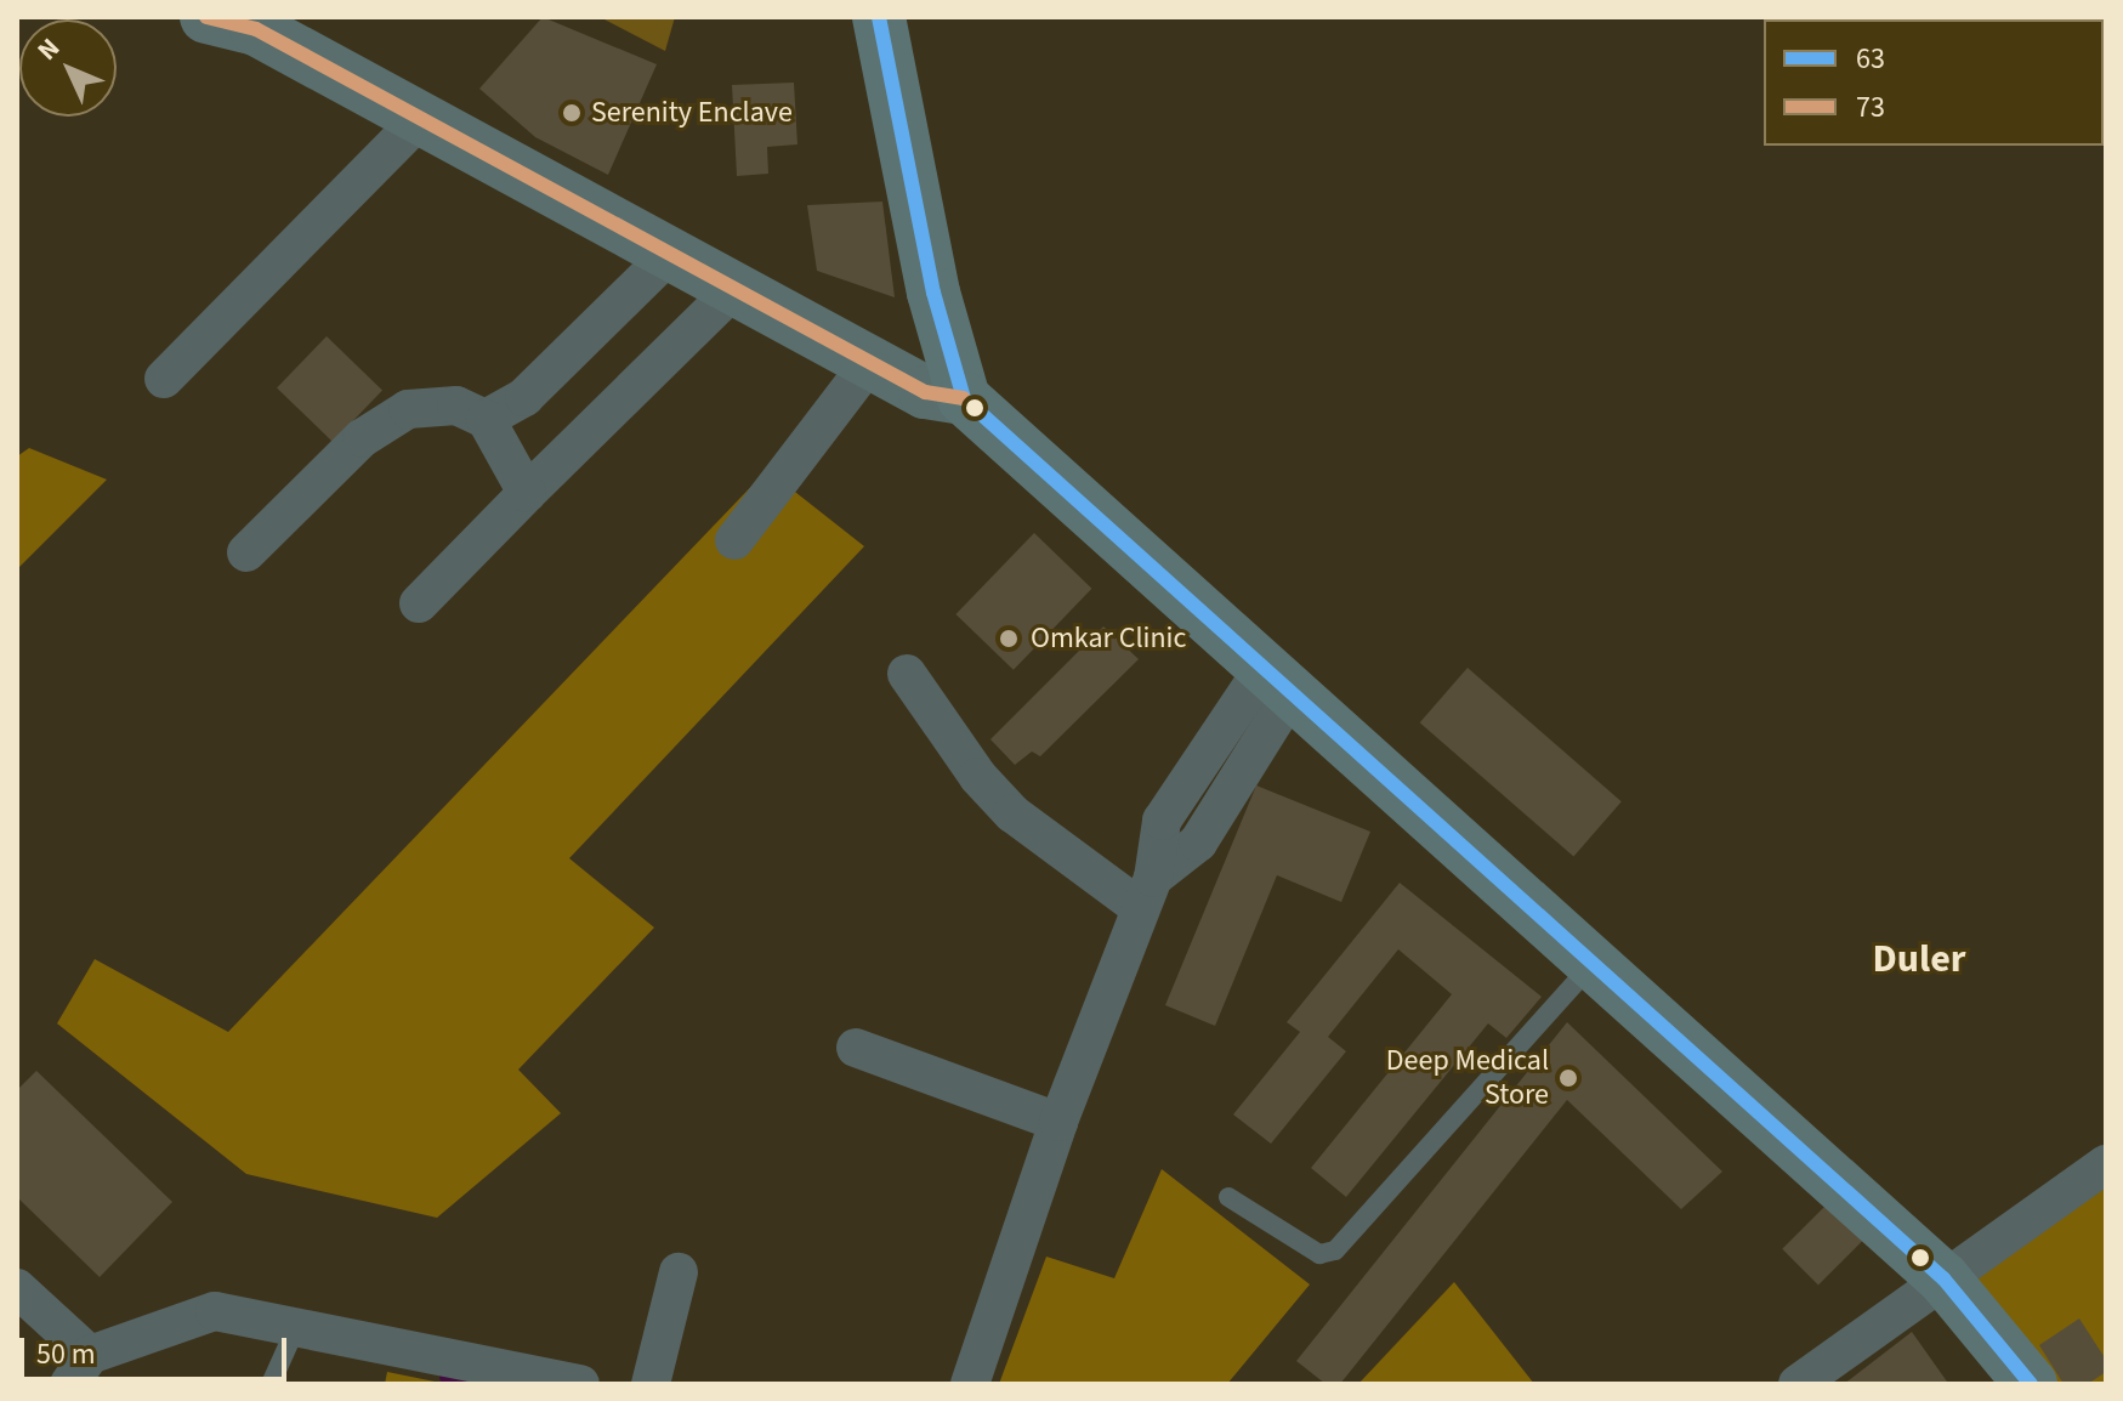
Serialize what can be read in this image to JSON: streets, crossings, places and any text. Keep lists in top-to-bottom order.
{
  "districts": ["Duler"],
  "places": ["Serenity Enclave", "Omkar Clinic", "Deep Medical Store"],
  "lines": ["transit line 63", "transit line 73"],
  "legend": ["63", "73"],
  "scale_bar": "50 m",
  "north": "top left"
}
